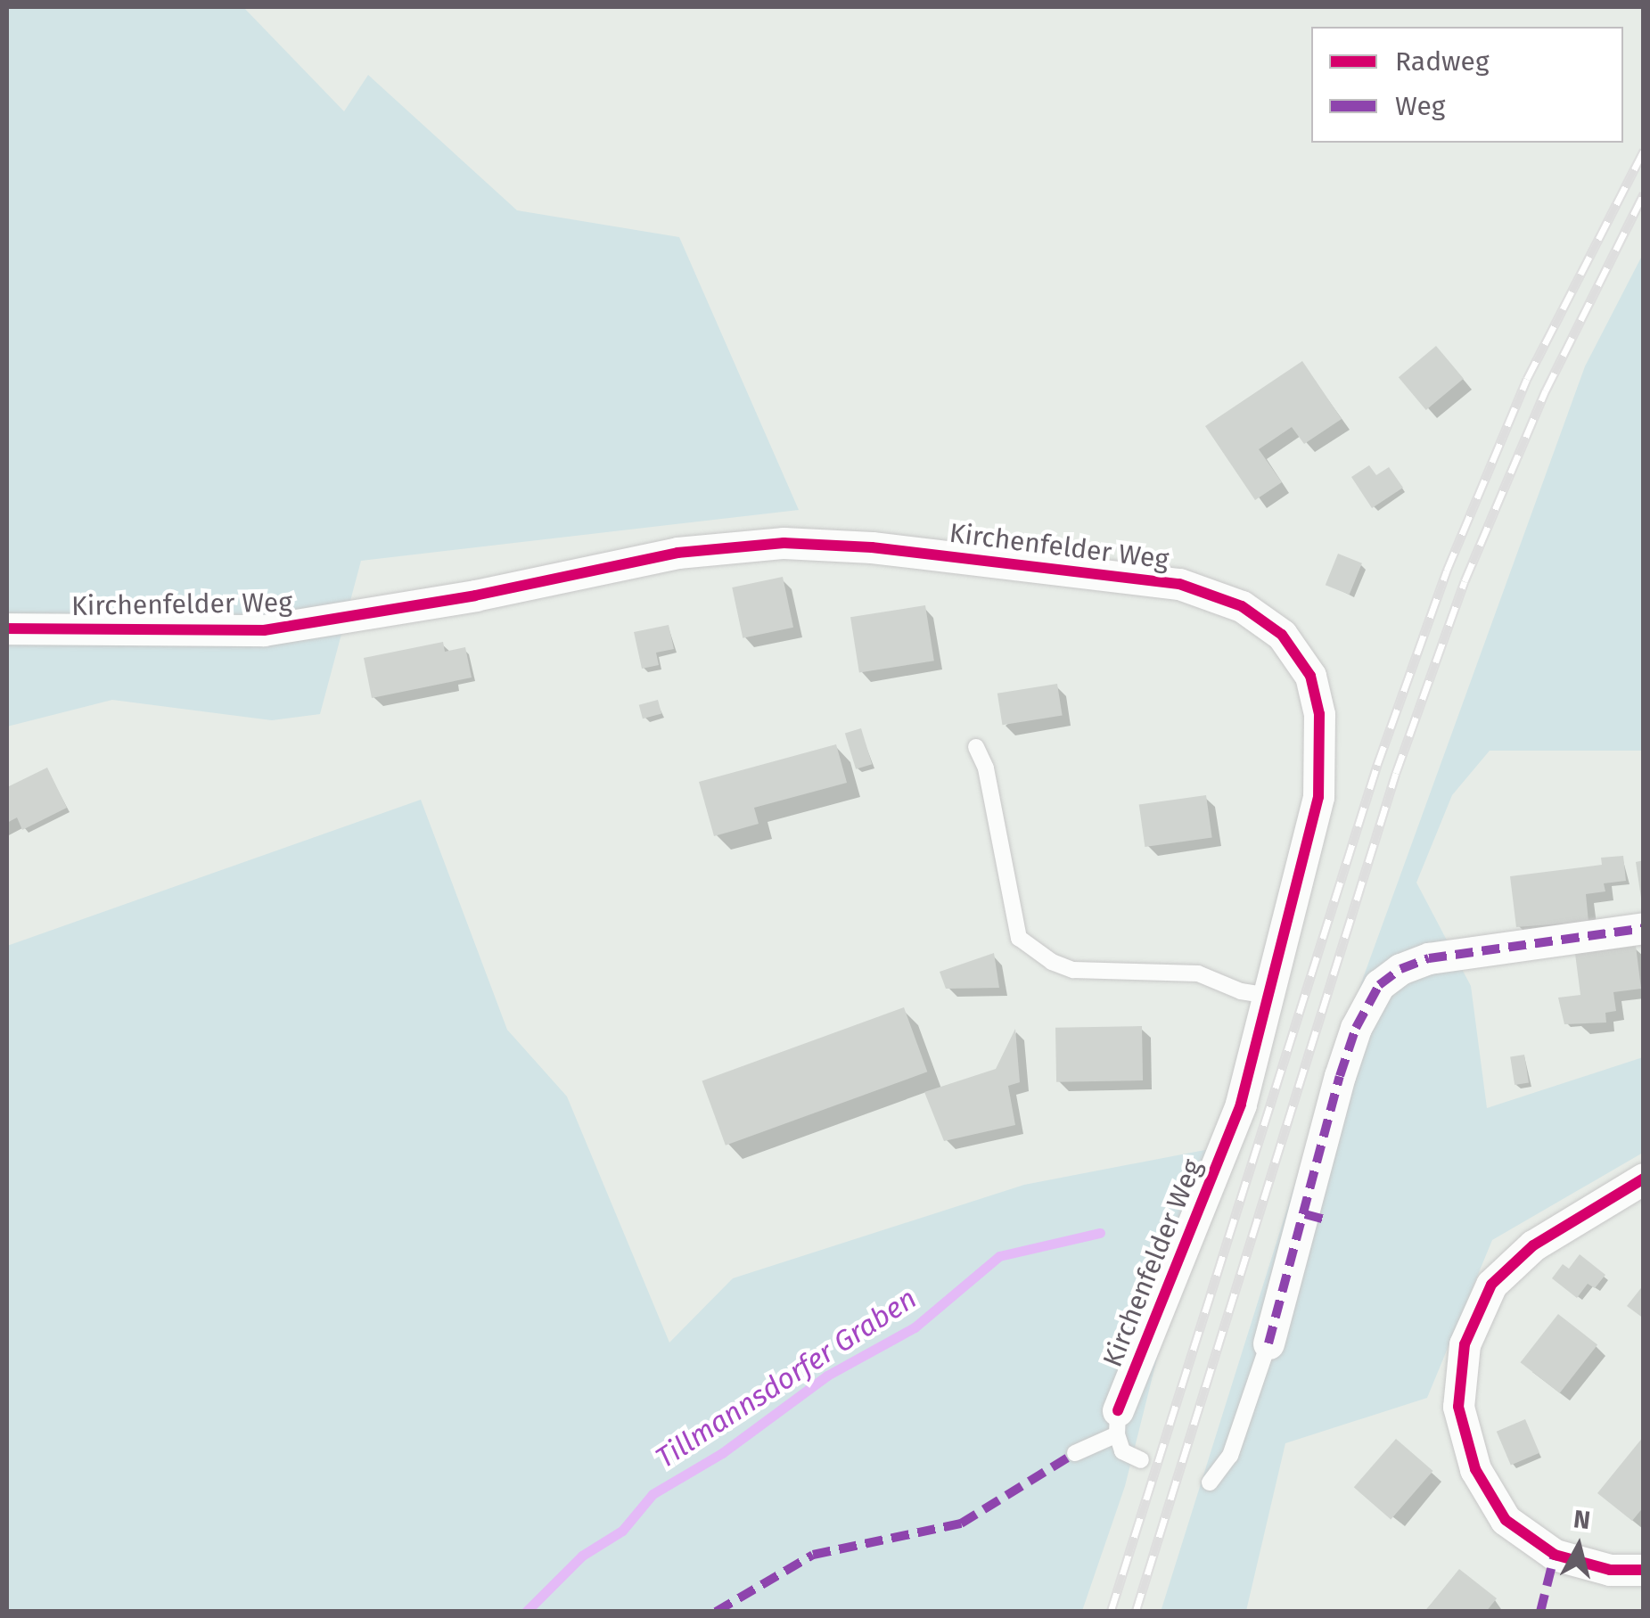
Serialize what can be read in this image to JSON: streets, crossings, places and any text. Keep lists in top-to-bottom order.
{
  "streets": {
    "street": ["Kirchenfelder Weg"]
  },
  "water": ["Tillmannsdorfer Graben"],
  "legend": ["Radweg", "Weg"],
  "north": "top"
}
